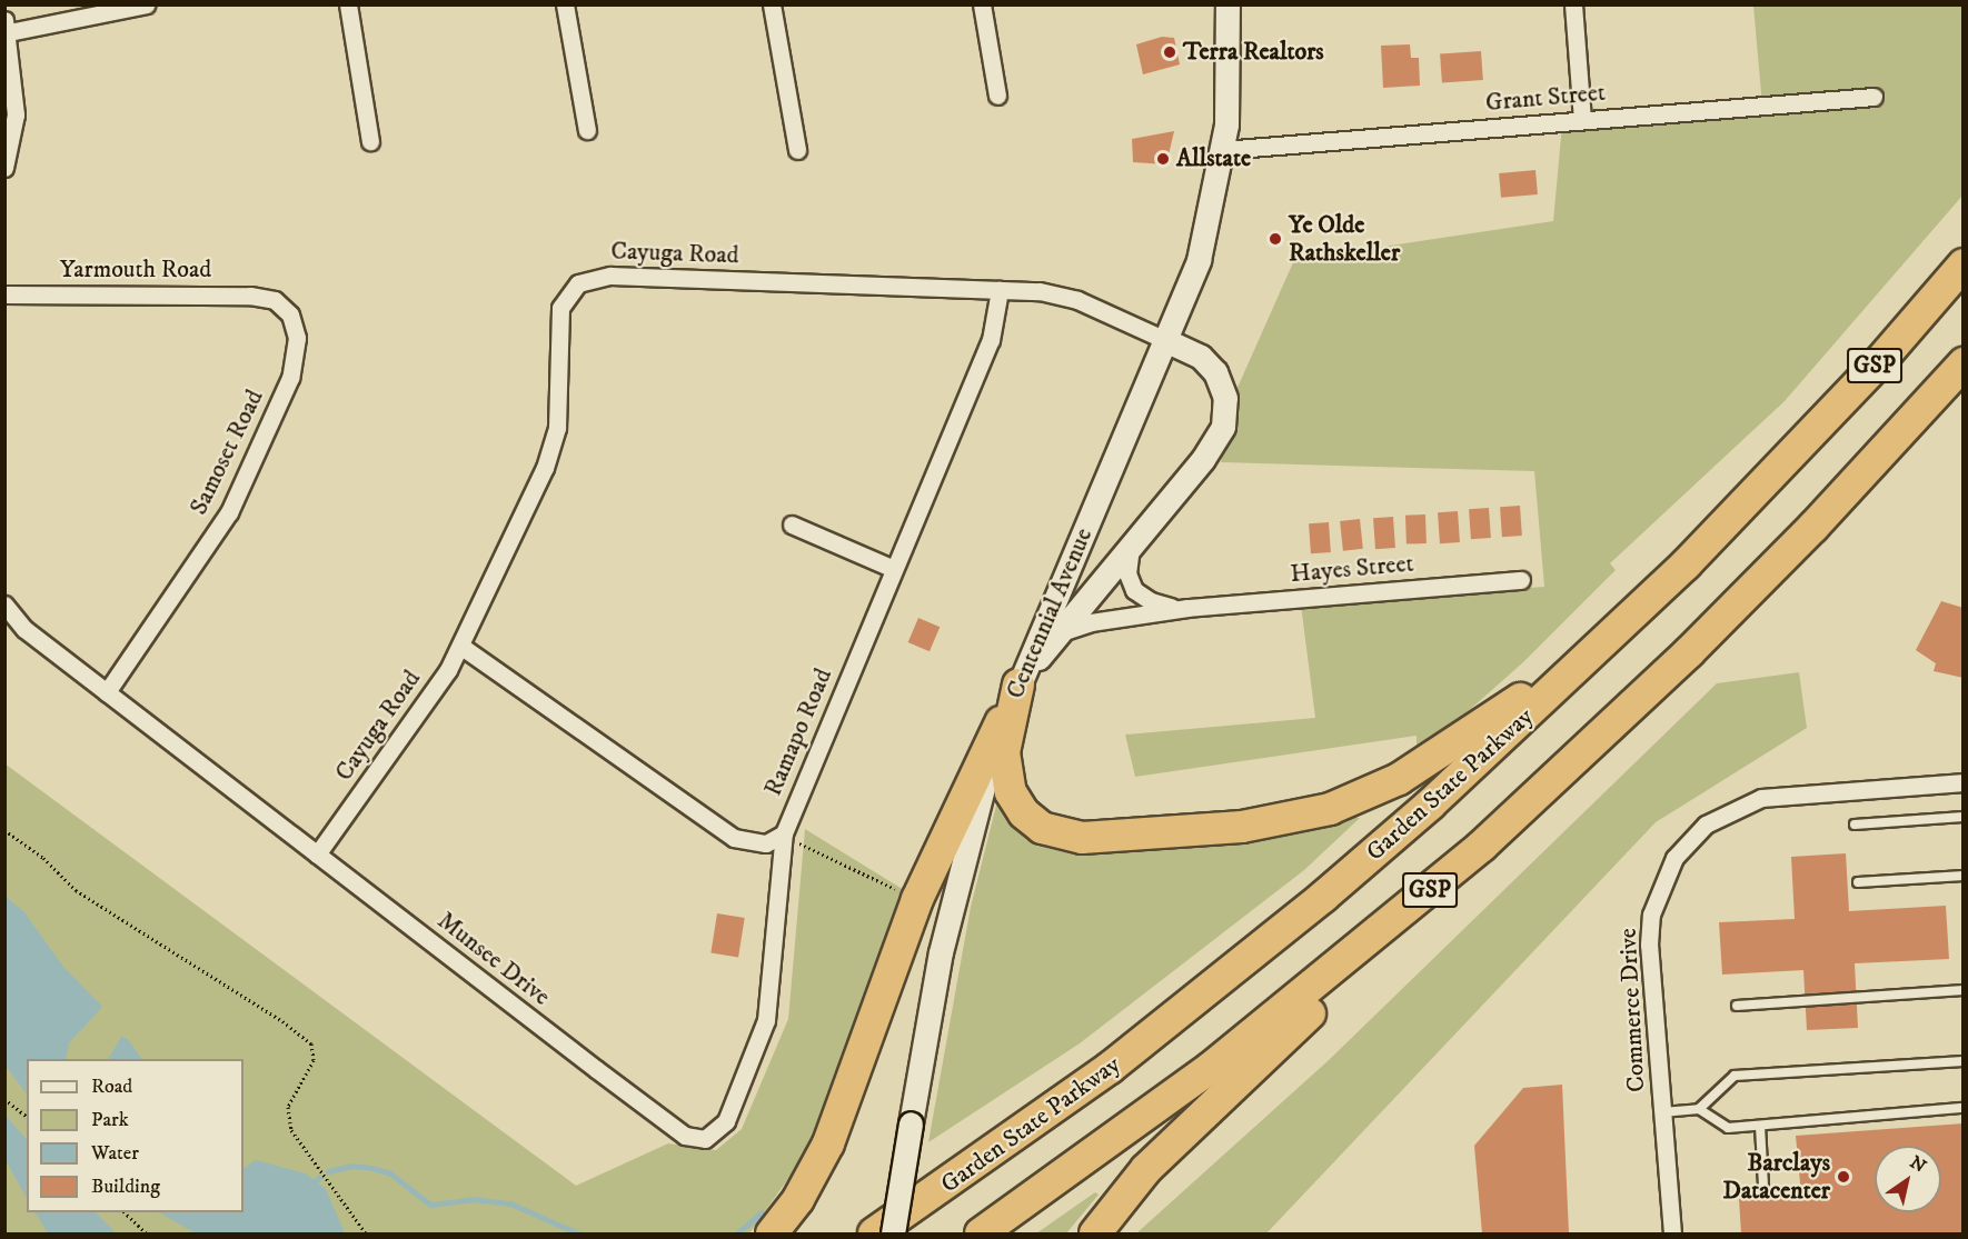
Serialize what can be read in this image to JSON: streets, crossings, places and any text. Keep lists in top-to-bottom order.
{
  "streets": {
    "highway": ["GSP", "Garden State Parkway"],
    "main road": ["Centennial Avenue"],
    "street": [
      "Grant Street",
      "Cayuga Road",
      "Yarmouth Road",
      "Samoset Road",
      "Hayes Street",
      "Ramapo Road",
      "Munsee Drive",
      "Commerce Drive"
    ]
  },
  "crossings": [
    ["Grant Street", "Centennial Avenue"],
    ["Cayuga Road", "Centennial Avenue"],
    ["Cayuga Road", "Ramapo Road"],
    ["Cayuga Road", "Munsee Drive"],
    ["Yarmouth Road", "Samoset Road"],
    ["Samoset Road", "Munsee Drive"],
    ["Ramapo Road", "Munsee Drive"]
  ],
  "places": [
    "Terra Realtors",
    "Allstate",
    "Ye Olde Rathskeller",
    "Barclays Datacenter"
  ],
  "legend": [
    "Road",
    "Park",
    "Water",
    "Building"
  ],
  "north": "top right"
}
